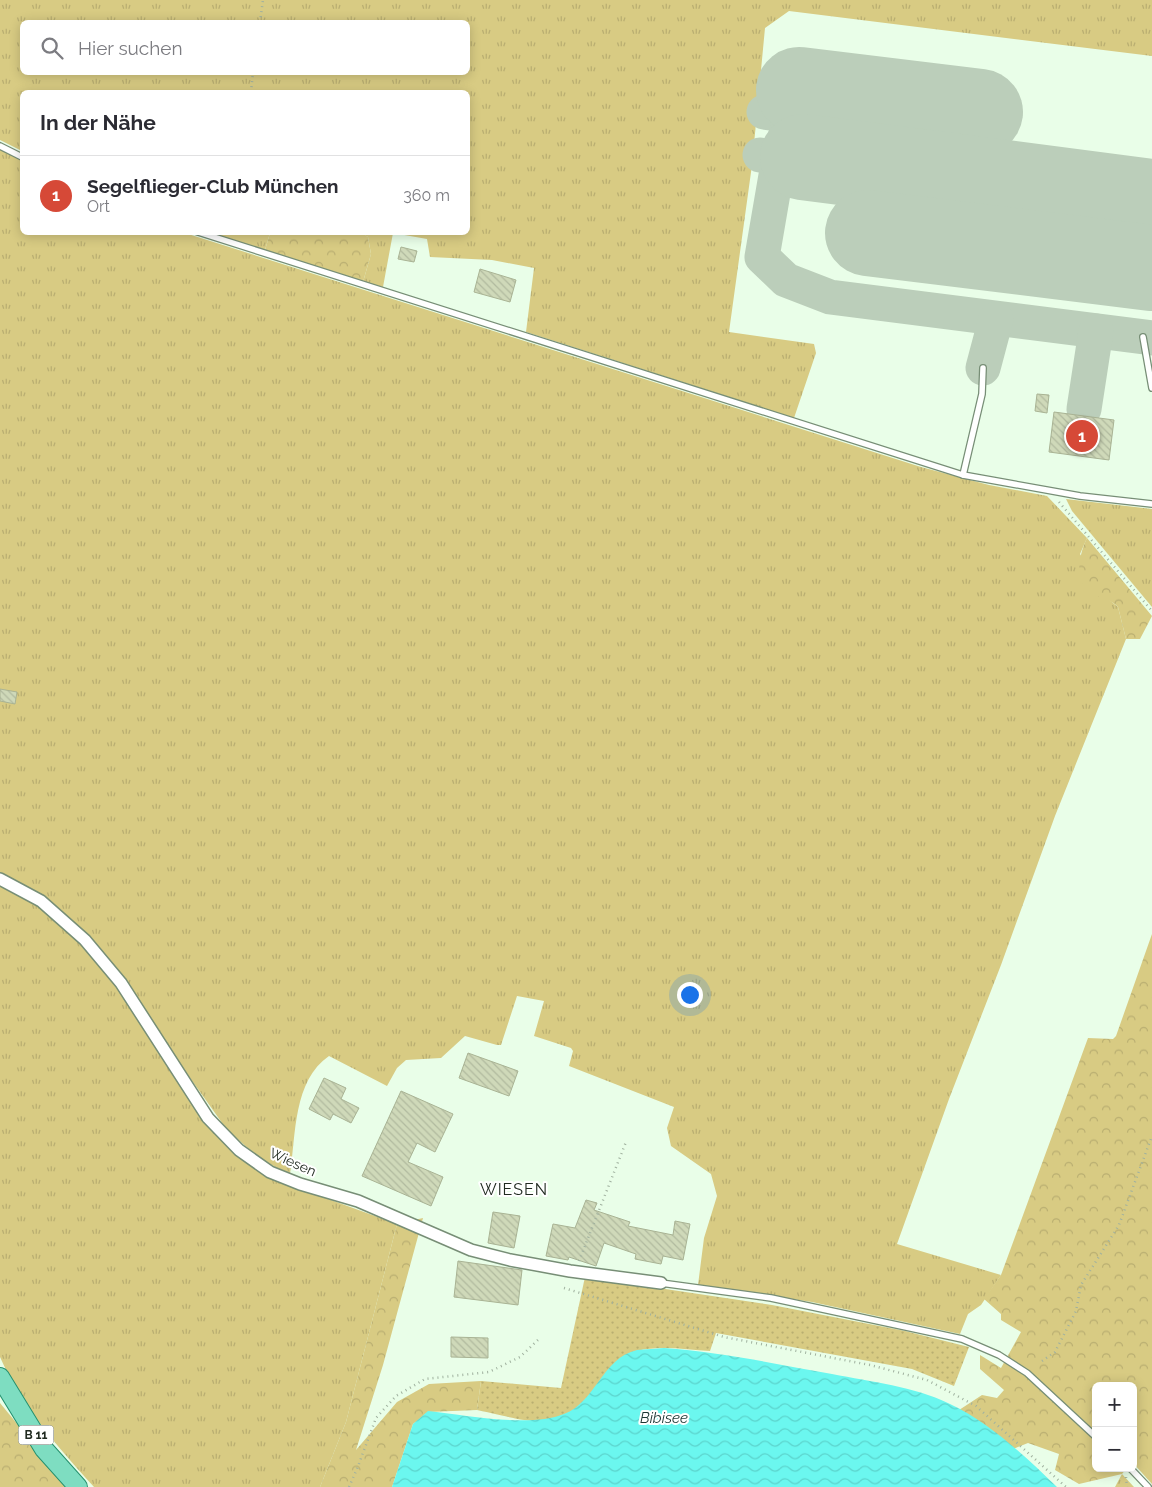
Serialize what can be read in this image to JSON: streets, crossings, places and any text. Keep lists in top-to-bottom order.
{
  "streets": {
    "main road": ["B 11"],
    "street": ["Wiesen"]
  },
  "districts": ["WIESEN"],
  "water": ["Bibisee"],
  "page": {
    "search": "Hier suchen",
    "heading": "In der Nähe",
    "list": [
      {
        "mark": "1",
        "name": "Segelflieger-Club München",
        "note": "Ort",
        "value": "360 m"
      }
    ],
    "pins": "1",
    "map_buttons": ["+", "−"]
  }
}
